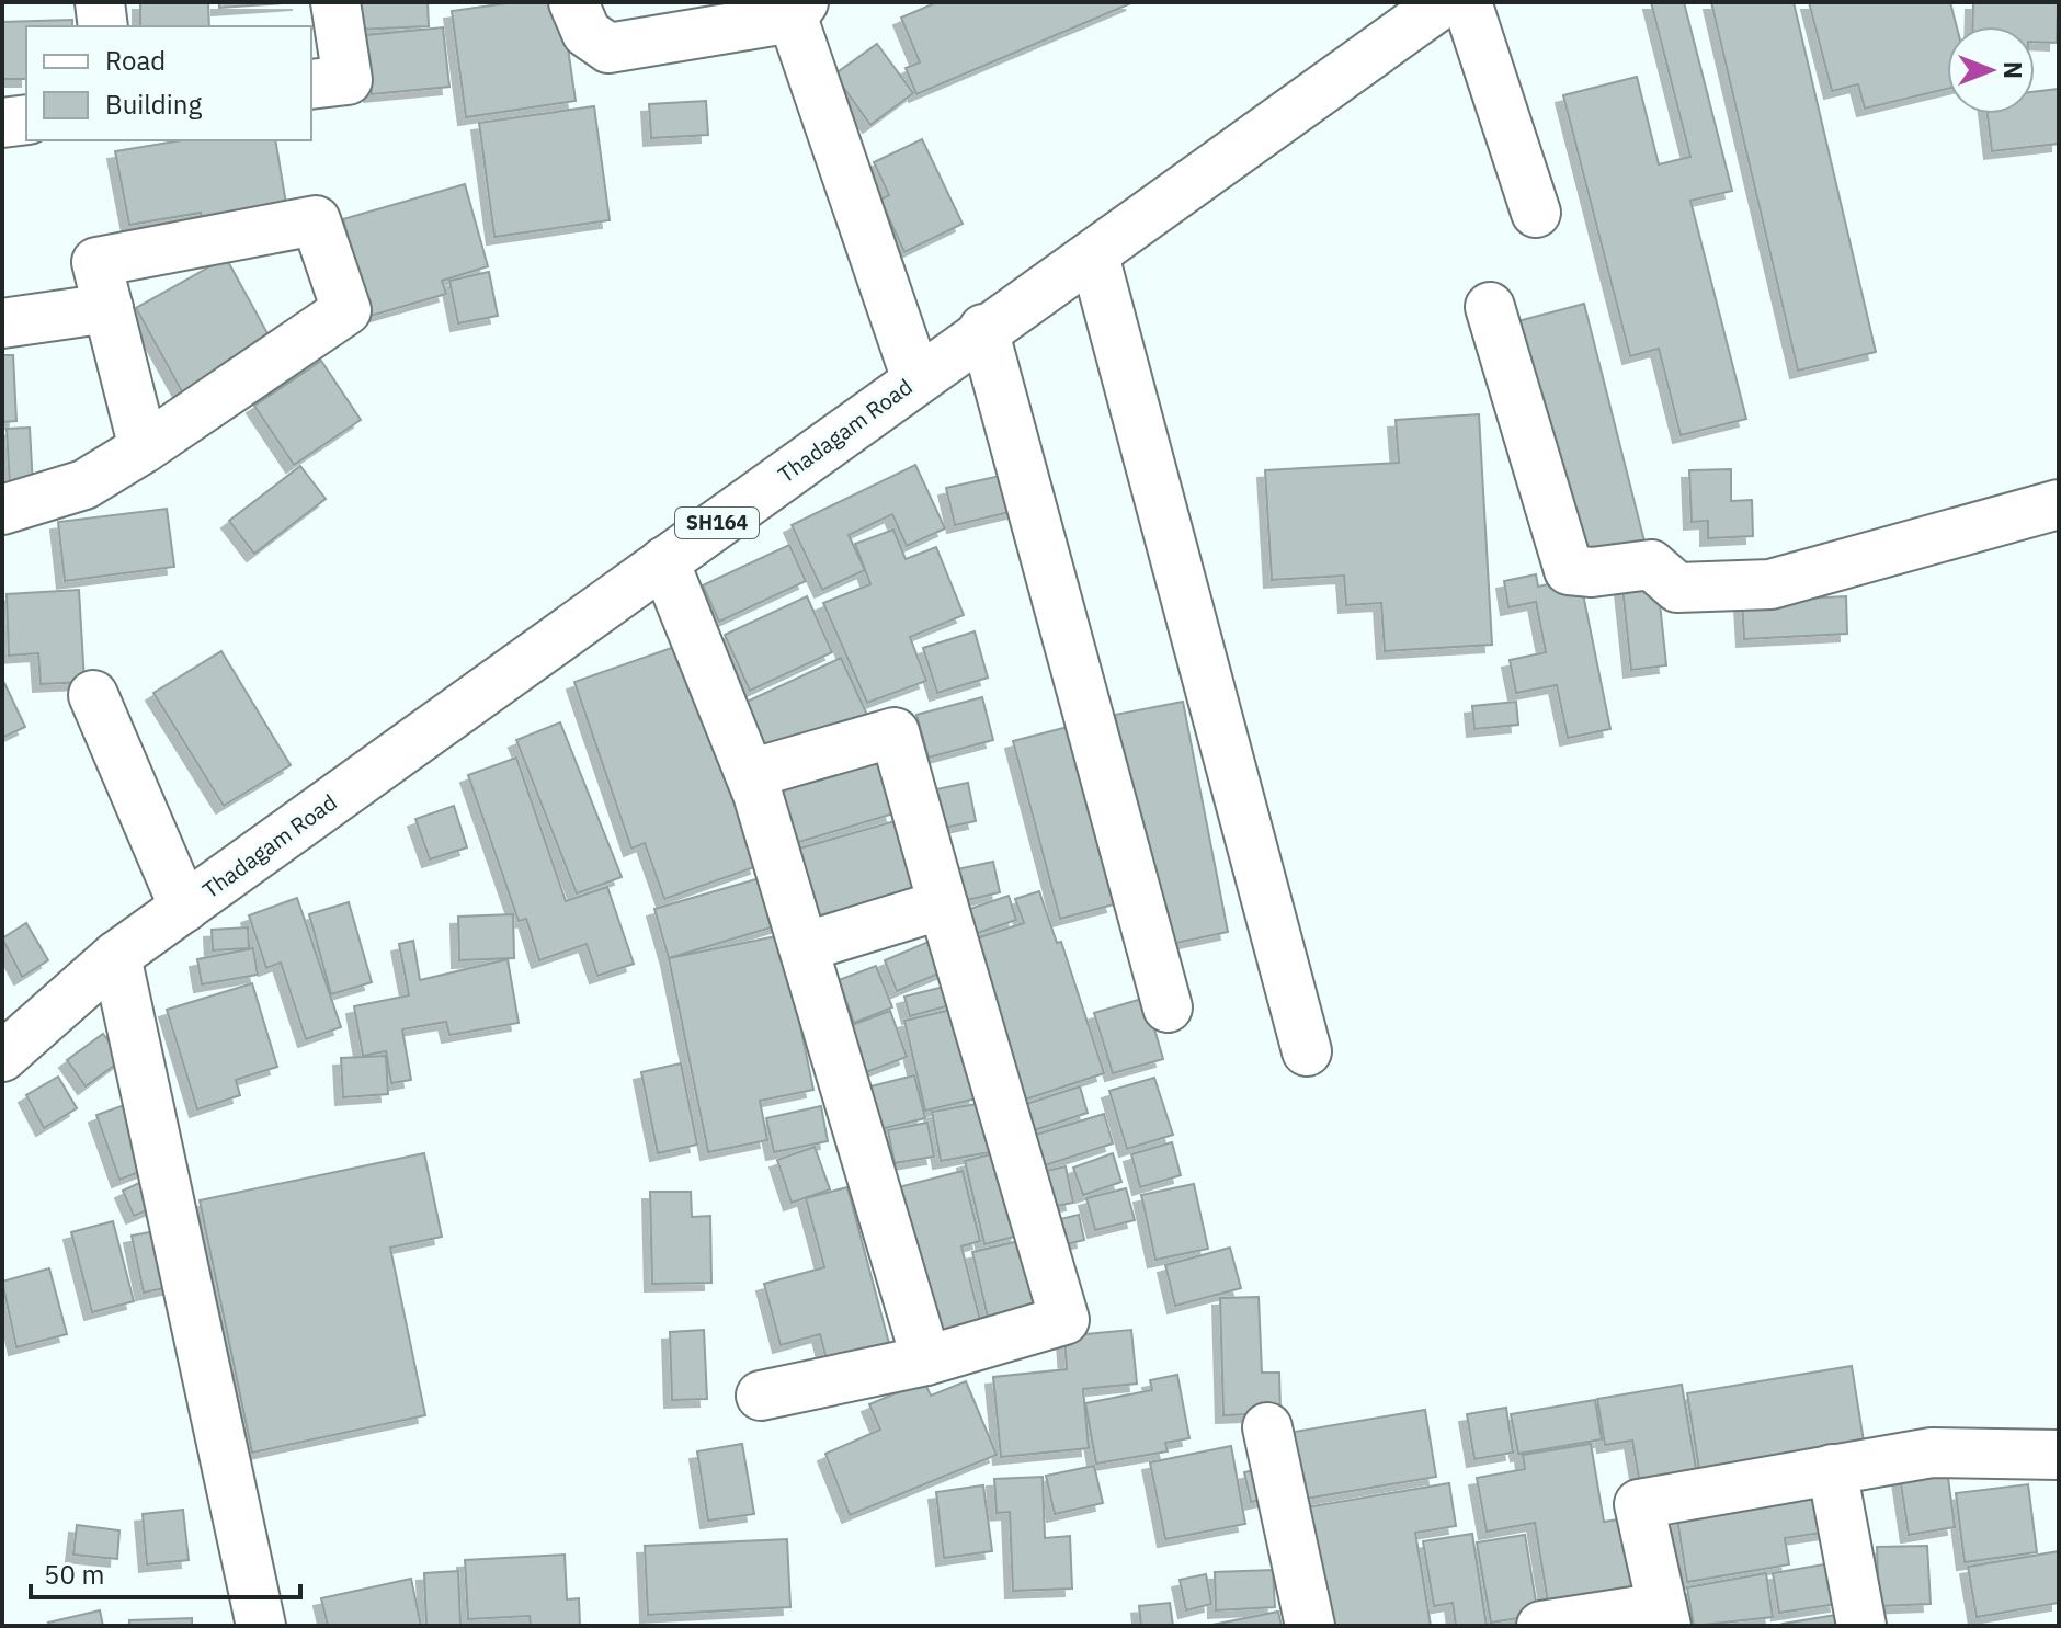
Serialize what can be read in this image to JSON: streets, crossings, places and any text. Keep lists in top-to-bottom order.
{
  "streets": {
    "street": ["Thadagam Road", "SH164"]
  },
  "legend": ["Road", "Building"],
  "scale_bar": "50 m",
  "north": "right"
}
